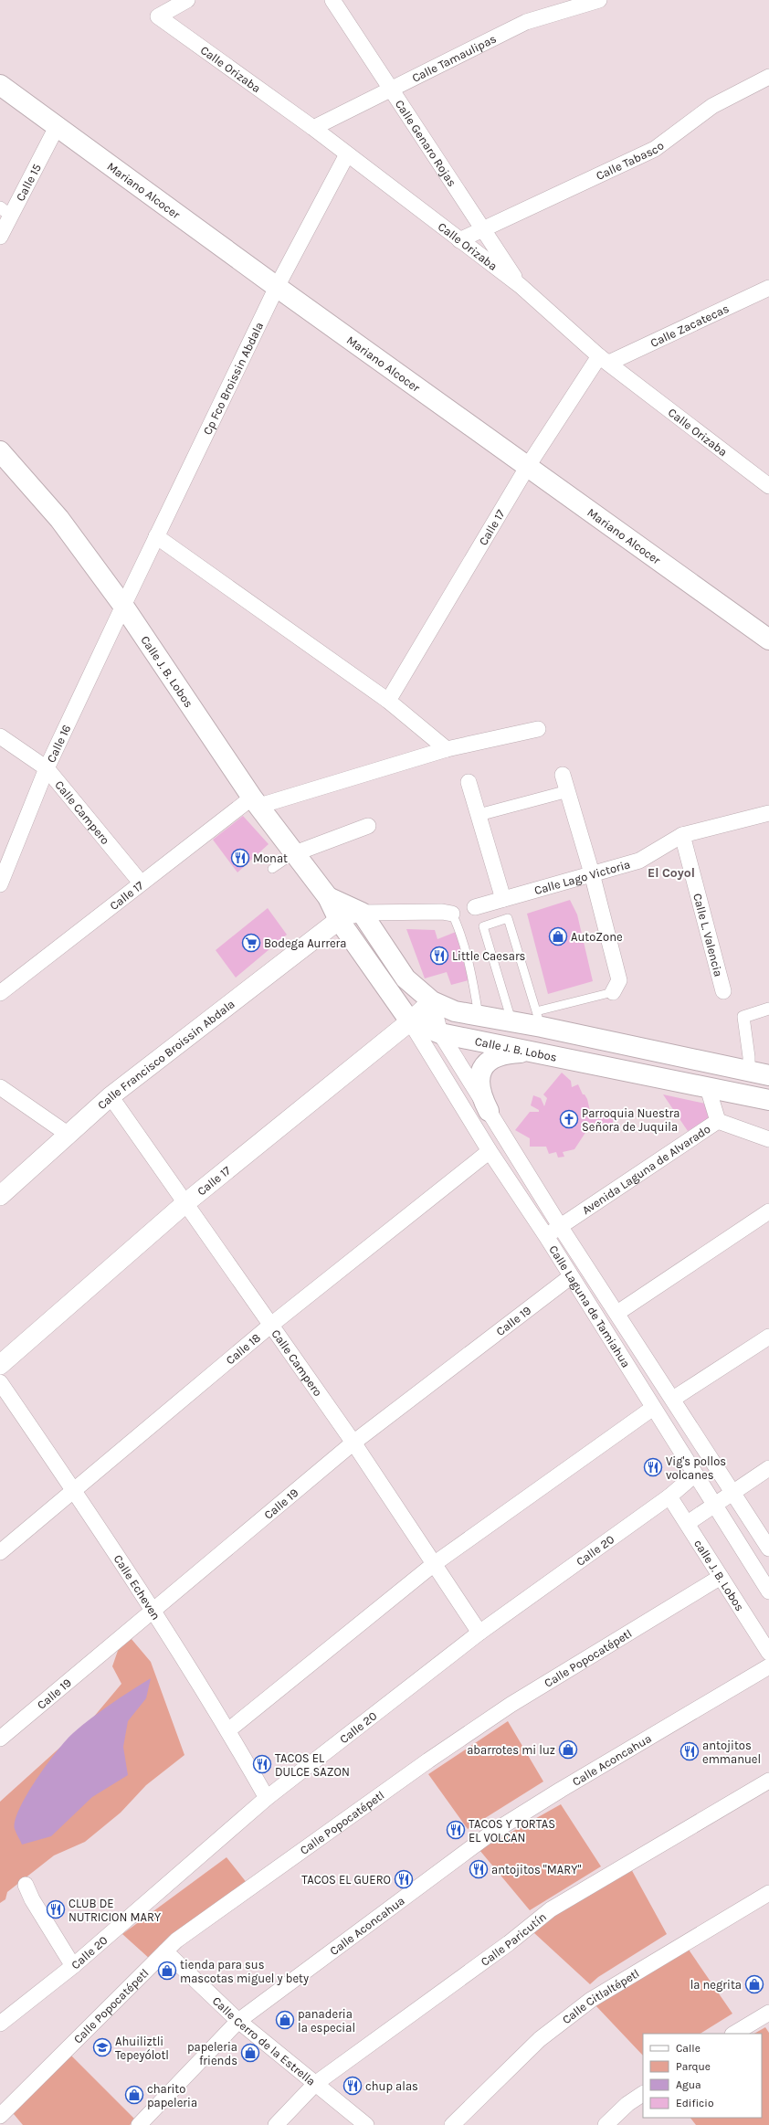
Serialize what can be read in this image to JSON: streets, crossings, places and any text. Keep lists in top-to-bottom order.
{
  "streets": {
    "main road": ["Mariano Alcocer", "Calle J. B. Lobos"],
    "street": [
      "Calle Tamaulipas",
      "Calle Orizaba",
      "Calle Genaro Rojas",
      "Calle Tabasco",
      "Calle 15",
      "Calle Zacatecas",
      "Cp Fco Broissin Abdala",
      "Calle 17",
      "Calle 16",
      "Calle Campero",
      "Calle Lago Victoria",
      "Calle L. Valencia",
      "Calle Francisco Broissin Abdala",
      "Avenida Laguna de Alvarado",
      "Calle Laguna de Tamiahua",
      "Calle 19",
      "Calle 18",
      "Calle 20",
      "calle J. B. Lobos",
      "Calle Echeven",
      "Calle Popocatépetl",
      "Calle Aconcahua",
      "Calle Paricutín",
      "Calle Citlaltépetl",
      "Calle Cerro de la Estrella"
    ]
  },
  "crossings": [
    ["Calle Tamaulipas", "Calle Orizaba"],
    ["Calle Tamaulipas", "Calle Genaro Rojas"],
    ["Calle Orizaba", "Calle Genaro Rojas"],
    ["Calle Orizaba", "Calle Tabasco"],
    ["Calle Orizaba", "Calle Zacatecas"],
    ["Calle Orizaba", "Cp Fco Broissin Abdala"],
    ["Calle Orizaba", "Calle 17"],
    ["Calle Genaro Rojas", "Calle Tabasco"],
    ["Calle 15", "Mariano Alcocer"],
    ["Mariano Alcocer", "Cp Fco Broissin Abdala"],
    ["Mariano Alcocer", "Calle 17"],
    ["Calle Zacatecas", "Calle 17"],
    ["Cp Fco Broissin Abdala", "Calle J. B. Lobos"],
    ["Cp Fco Broissin Abdala", "Calle 16"],
    ["Calle 17", "Calle J. B. Lobos"],
    ["Calle 17", "Calle Campero"],
    ["Calle 17", "Calle Laguna de Tamiahua"],
    ["Calle J. B. Lobos", "Calle 16"],
    ["Calle J. B. Lobos", "Calle Francisco Broissin Abdala"],
    ["Calle J. B. Lobos", "Avenida Laguna de Alvarado"],
    ["Calle J. B. Lobos", "Calle Laguna de Tamiahua"],
    ["Calle 16", "Calle Campero"],
    ["Calle Campero", "Calle Francisco Broissin Abdala"],
    ["Calle Campero", "Calle 19"],
    ["Calle Campero", "Calle 18"],
    ["Calle Campero", "Calle 20"],
    ["Calle Lago Victoria", "Calle L. Valencia"],
    ["Avenida Laguna de Alvarado", "Calle Laguna de Tamiahua"],
    ["Calle Laguna de Tamiahua", "Calle 19"],
    ["Calle Laguna de Tamiahua", "Calle 18"],
    ["Calle Laguna de Tamiahua", "Calle 20"],
    ["Calle 19", "Calle Echeven"],
    ["Calle 18", "Calle Echeven"],
    ["Calle 20", "calle J. B. Lobos"],
    ["Calle 20", "Calle Echeven"],
    ["calle J. B. Lobos", "Calle Popocatépetl"],
    ["Calle Popocatépetl", "Calle Cerro de la Estrella"],
    ["Calle Aconcahua", "Calle Cerro de la Estrella"],
    ["Calle Paricutín", "Calle Cerro de la Estrella"]
  ],
  "districts": ["El Coyol"],
  "places": {
    "restaurant": [
      "Monat",
      "Little Caesars",
      "Vig's pollos volcanes",
      "antojitos emmanuel",
      "TACOS EL DULCE SAZON",
      "TACOS Y TORTAS EL VOLCAN",
      "antojitos \"MARY\"",
      "TACOS EL GUERO",
      "CLUB DE NUTRICION MARY",
      "chup alas"
    ],
    "shop": [
      "AutoZone",
      "abarrotes mi luz",
      "tienda para sus mascotas miguel y bety",
      "la negrita",
      "panaderia la especial",
      "papeleria friends",
      "charito papeleria"
    ],
    "supermarket": ["Bodega Aurrera"],
    "church": ["Parroquia Nuestra Señora de Juquila"],
    "school or university": ["Ahuiliztli Tepeyólotl"]
  },
  "legend": [
    "Calle",
    "Parque",
    "Agua",
    "Edificio"
  ]
}
